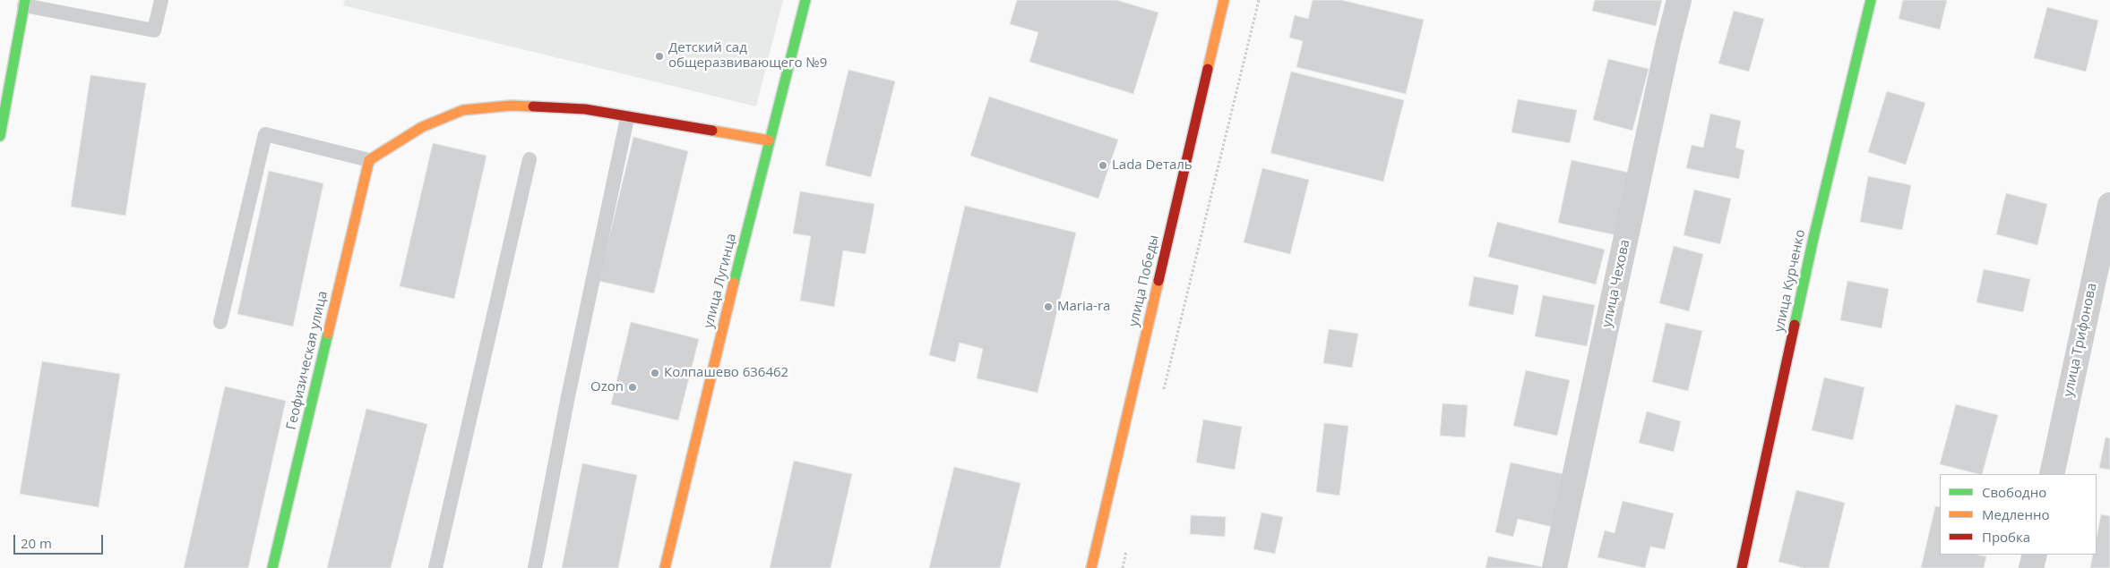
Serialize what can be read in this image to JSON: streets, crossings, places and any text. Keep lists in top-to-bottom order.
{
  "streets": {
    "street": [
      "улица Лугинца",
      "улица Победы",
      "улица Курченко",
      "улица Чехова",
      "улица Трифонова",
      "Геофизическая улица"
    ]
  },
  "places": [
    "Детский сад общеразвивающего №9",
    "Lada Dеталь",
    "Maria-ra",
    "Колпашево 636462",
    "Ozon"
  ],
  "legend": ["Свободно", "Медленно", "Пробка"],
  "scale_bar": "20 m"
}
